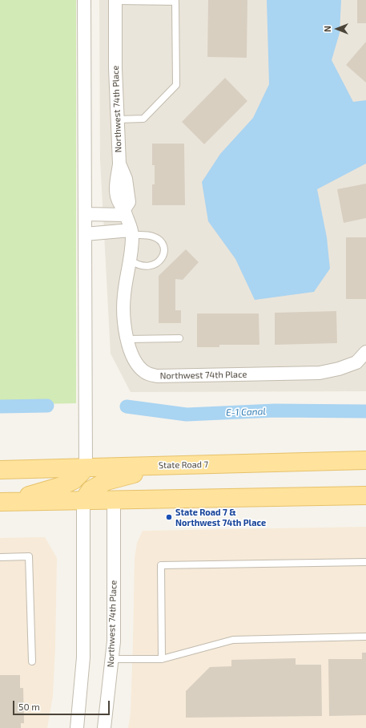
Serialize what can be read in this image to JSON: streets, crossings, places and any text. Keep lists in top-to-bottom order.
{
  "streets": {
    "main road": ["State Road 7"],
    "street": ["Northwest 74th Place"]
  },
  "water": ["E-1 Canal"],
  "places": ["State Road 7 & Northwest 74th Place"],
  "scale_bar": "50 m",
  "north": "left"
}
